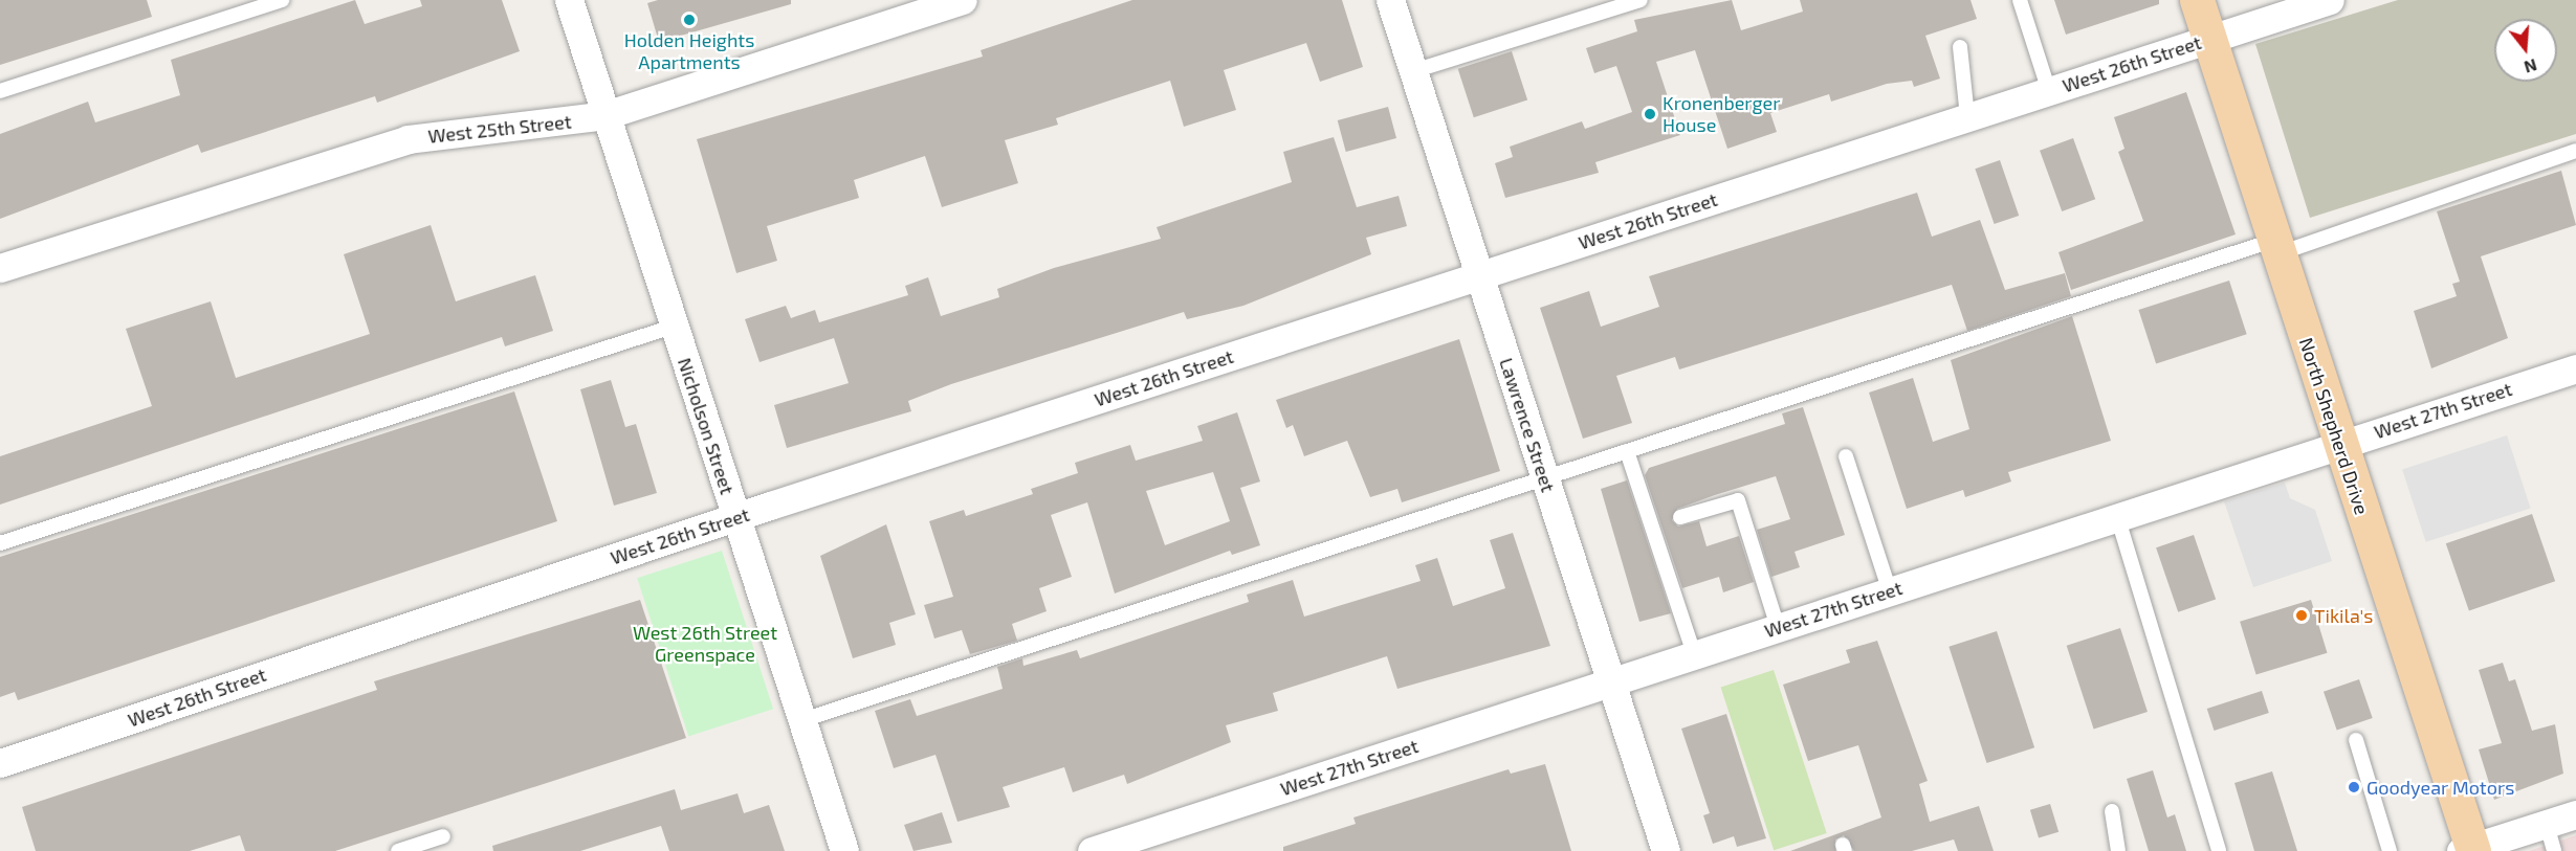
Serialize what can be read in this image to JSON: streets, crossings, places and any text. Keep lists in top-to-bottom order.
{
  "streets": {
    "main road": ["North Shepherd Drive"],
    "street": [
      "West 26th Street",
      "West 25th Street",
      "West 27th Street",
      "Lawrence Street",
      "Nicholson Street"
    ]
  },
  "crossings": [
    ["West 26th Street", "Lawrence Street"],
    ["West 26th Street", "Nicholson Street"],
    ["West 26th Street", "North Shepherd Drive"],
    ["West 25th Street", "Nicholson Street"],
    ["West 27th Street", "Lawrence Street"],
    ["West 27th Street", "North Shepherd Drive"]
  ],
  "parks": ["West 26th Street Greenspace"],
  "places": [
    "Holden Heights Apartments",
    "Kronenberger House",
    "Tikila's",
    "Goodyear Motors"
  ],
  "north": "bottom"
}
